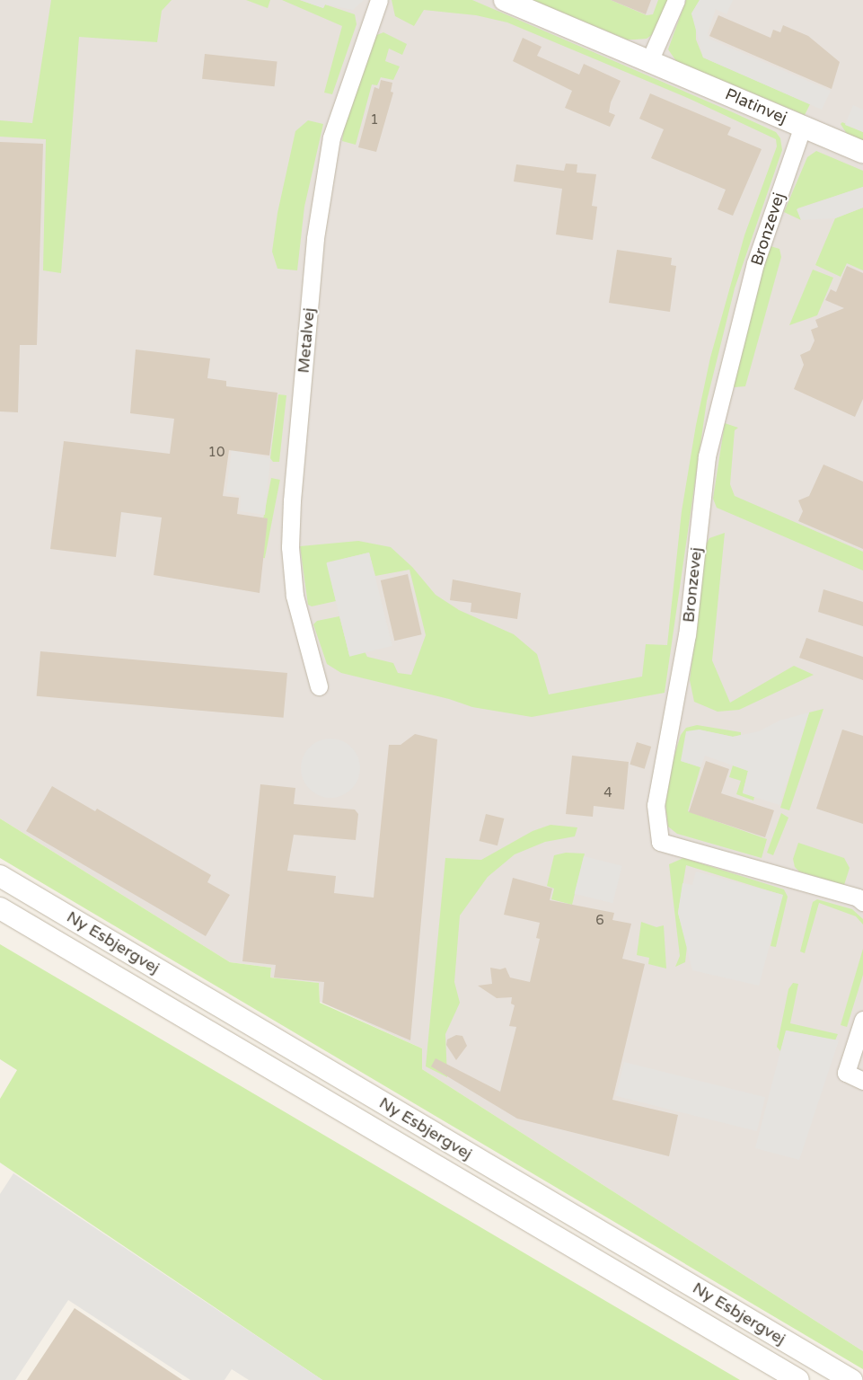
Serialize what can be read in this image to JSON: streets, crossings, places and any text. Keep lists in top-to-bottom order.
{
  "streets": {
    "street": [
      "Platinvej",
      "Bronzevej",
      "Metalvej",
      "Ny Esbjergvej"
    ]
  },
  "crossings": [
    ["Platinvej", "Bronzevej"]
  ],
  "house_numbers": [
    "1",
    "10",
    "4",
    "6"
  ]
}
